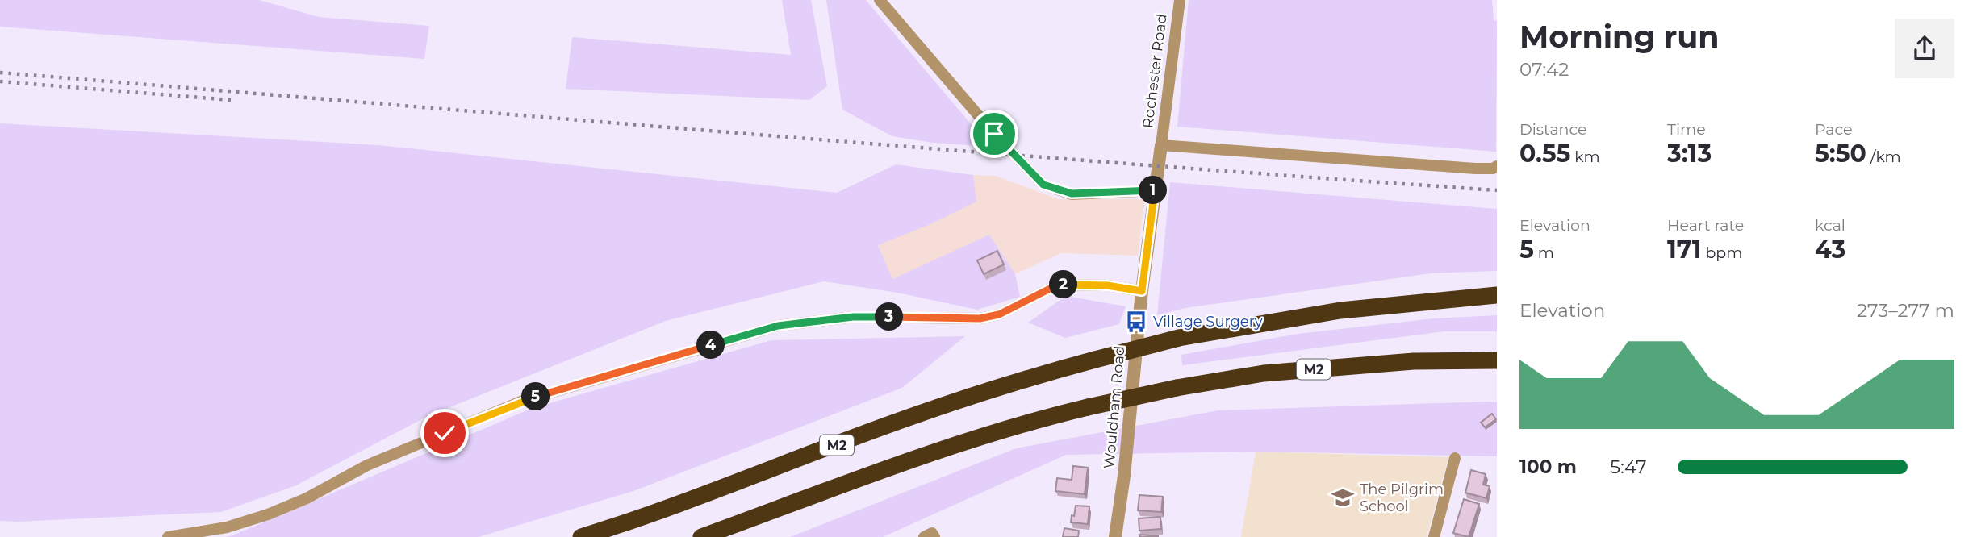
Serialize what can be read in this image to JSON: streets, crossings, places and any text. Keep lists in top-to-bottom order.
{
  "streets": {
    "highway": ["M2"],
    "street": ["Rochester Road", "Wouldham Road"]
  },
  "crossings": [
    ["Rochester Road", "Wouldham Road"]
  ],
  "places": {
    "bus stop": ["Village Surgery"],
    "school or university": ["The Pilgrim School"]
  },
  "page": {
    "heading": ["Morning run", "07:42"],
    "stats": [
      ["Distance", "0.55 km"],
      ["Time", "3:13"],
      ["Pace", "5:50 /km"],
      ["Elevation", "5 m"],
      ["Heart rate", "171 bpm"],
      ["kcal", "43"]
    ],
    "pins": [
      "1",
      "2",
      "3",
      "4",
      "5"
    ],
    "chart": ["Elevation", "273–277 m"],
    "list": [
      {
        "name": "100 m",
        "note": "5:47"
      }
    ]
  }
}
